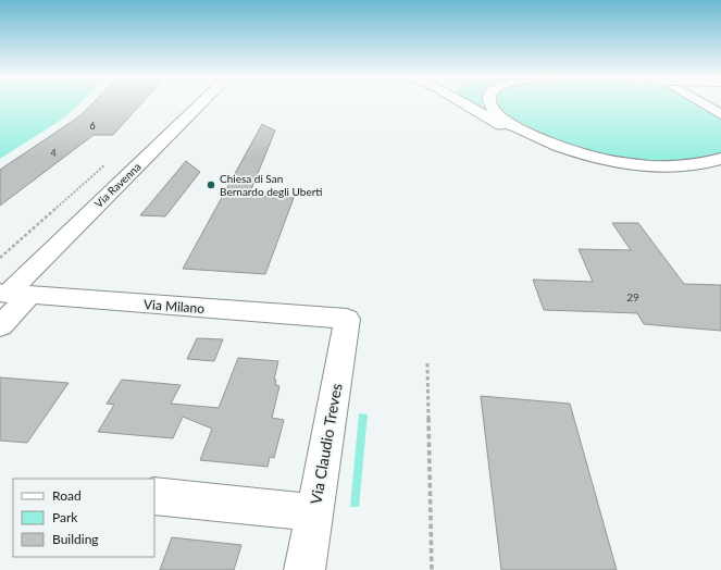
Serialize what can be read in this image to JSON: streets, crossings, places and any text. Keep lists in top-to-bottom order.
{
  "streets": {
    "main road": ["Via Ravenna", "Via Milano", "Via Claudio Treves"]
  },
  "crossings": [
    ["Via Ravenna", "Via Milano"],
    ["Via Milano", "Via Claudio Treves"]
  ],
  "places": ["Chiesa di San Bernardo degli Uberti"],
  "house_numbers": ["6", "4", "29"],
  "legend": ["Road", "Park", "Building"]
}
